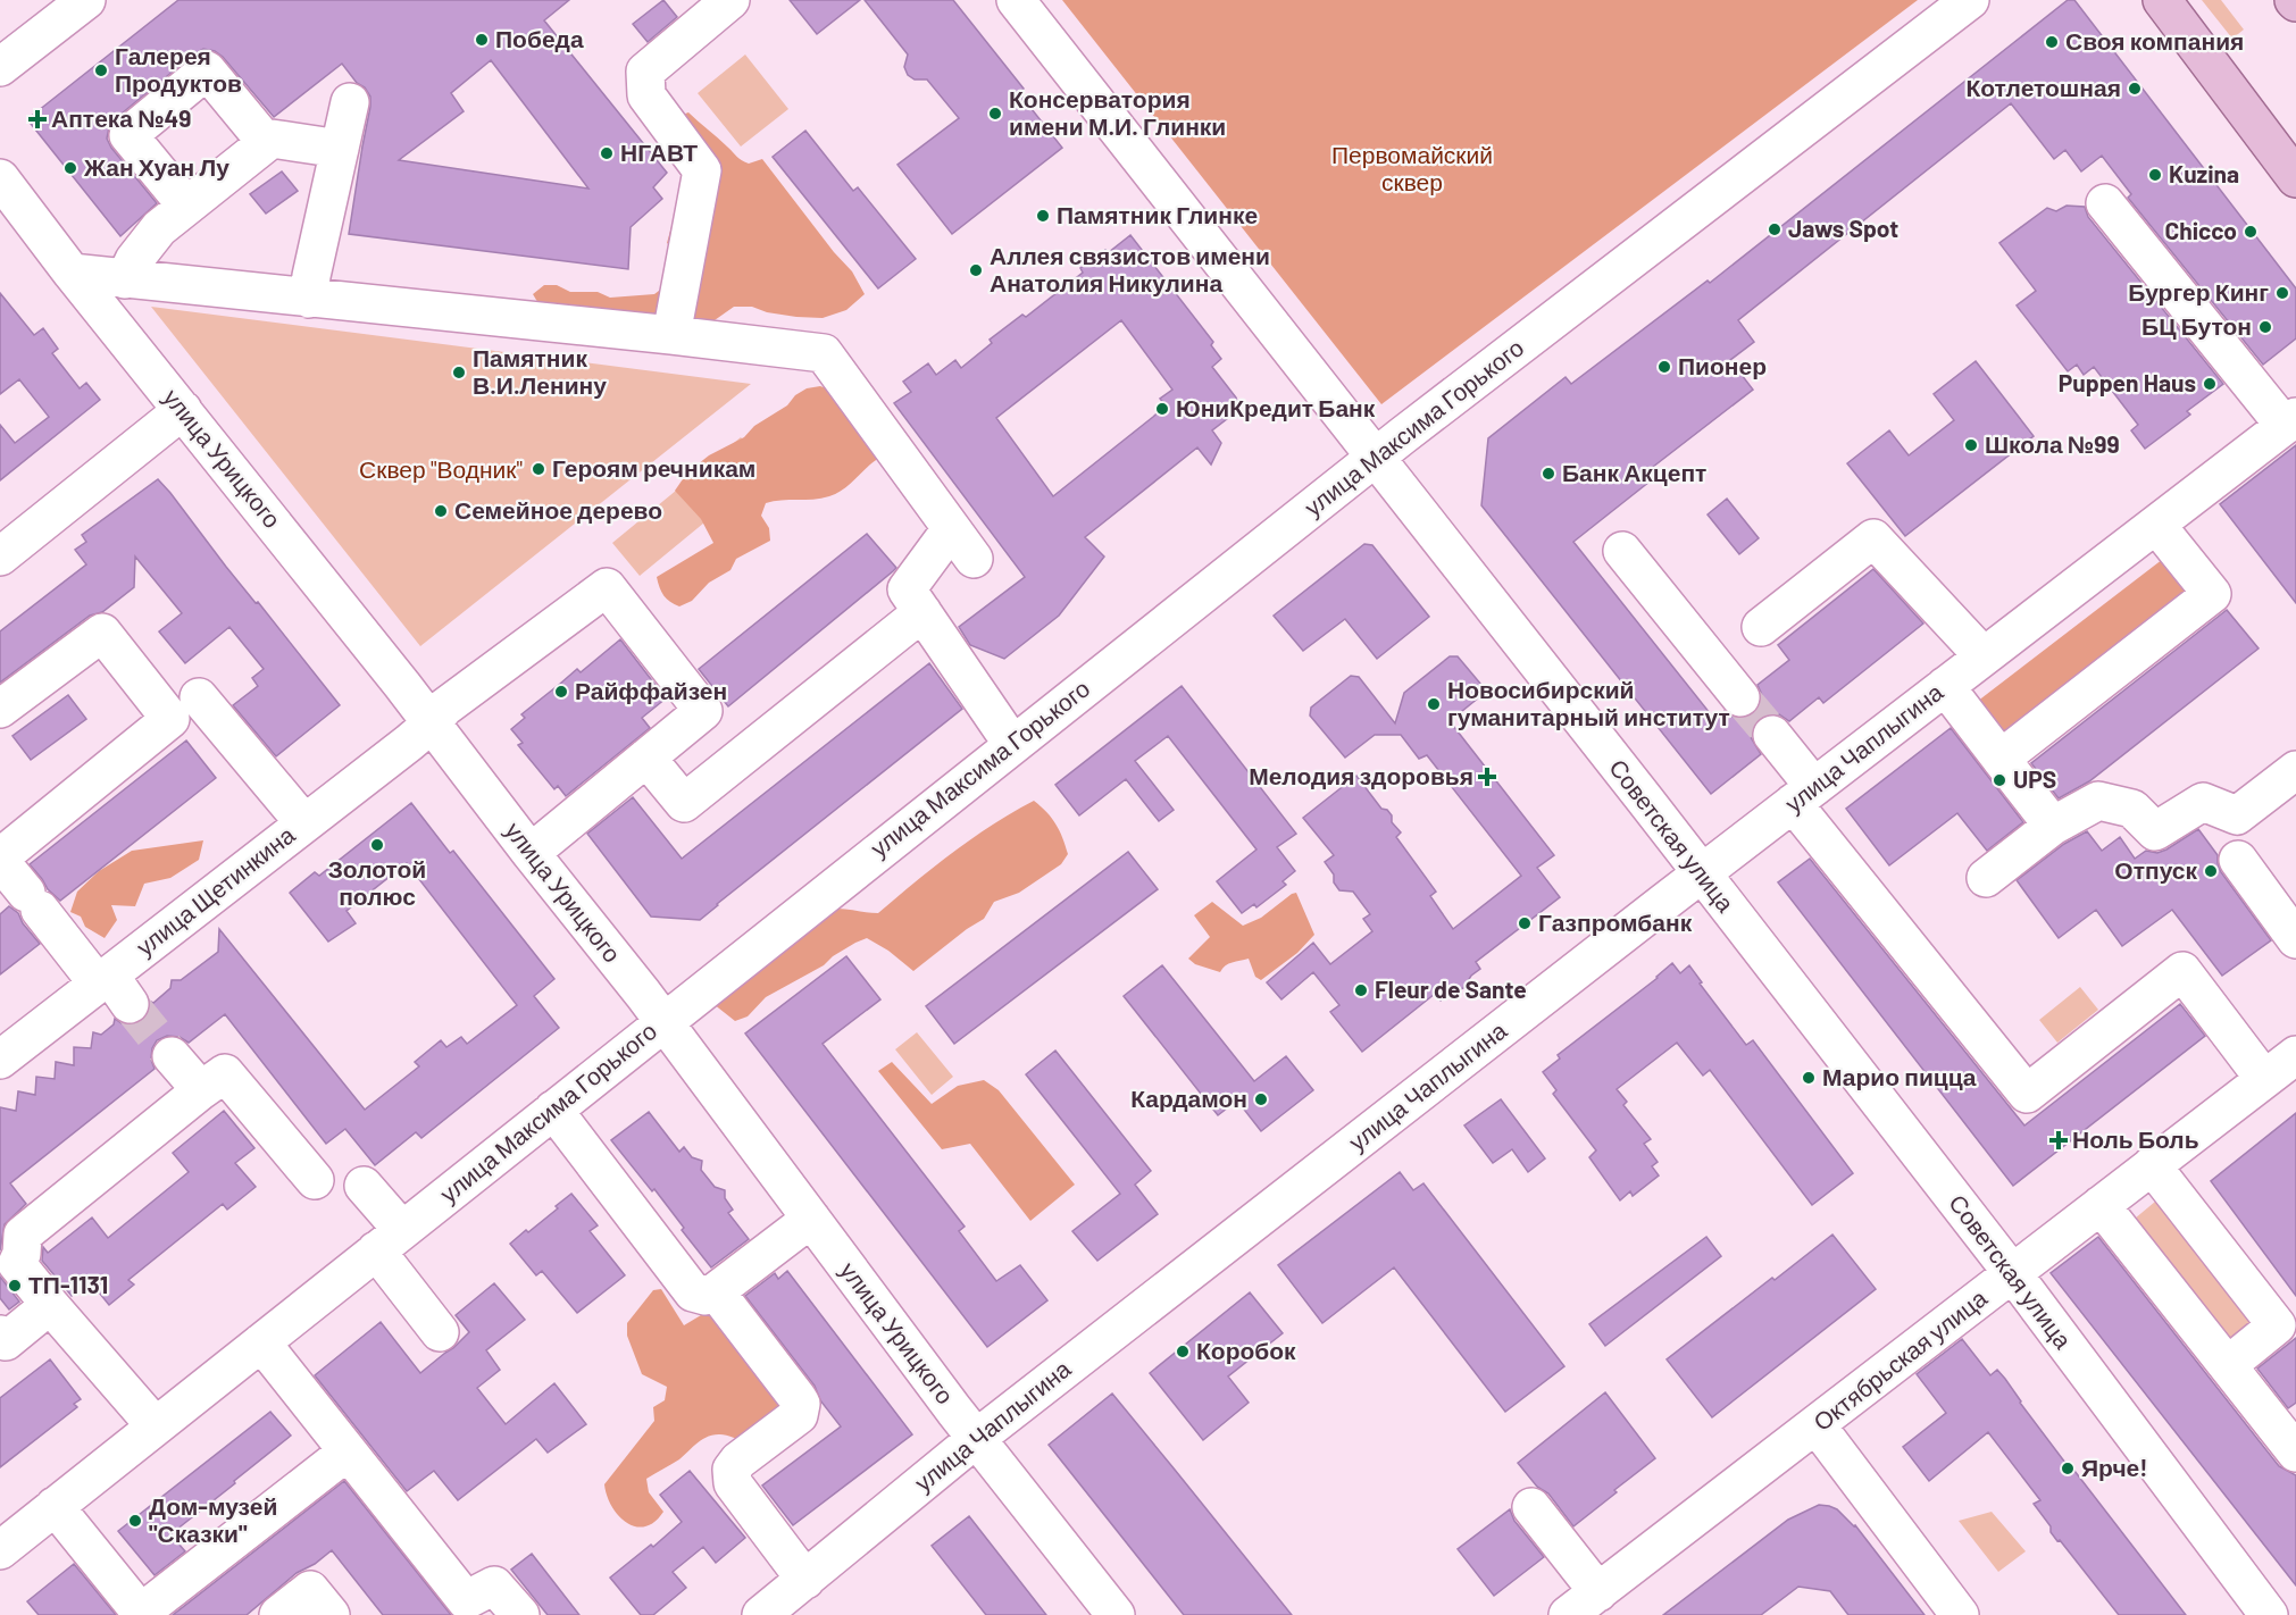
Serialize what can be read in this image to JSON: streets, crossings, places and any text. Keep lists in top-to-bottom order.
{
  "streets": {
    "street": [
      "улица Максима Горького",
      "улица Урицкого",
      "улица Чаплыгина",
      "Советская улица",
      "улица Щетинкина",
      "Октябрьская улица"
    ]
  },
  "crossings": [
    ["улица Максима Горького", "улица Урицкого"],
    ["улица Максима Горького", "Советская улица"],
    ["улица Урицкого", "улица Чаплыгина"],
    ["улица Урицкого", "улица Щетинкина"],
    ["улица Чаплыгина", "Советская улица"],
    ["Советская улица", "Октябрьская улица"]
  ],
  "parks": ["Первомайский сквер", "Сквер \"Водник\""],
  "places": {
    "other": [
      "Победа",
      "Своя компания",
      "Галерея Продуктов",
      "Котлетошная",
      "Консерватория имени М.И. Глинки",
      "НГАВТ",
      "Жан Хуан Лу",
      "Kuzina",
      "Памятник Глинке",
      "Jaws Spot",
      "Chicco",
      "Аллея связистов имени Анатолия Никулина",
      "Бургер Кинг",
      "БЦ Бутон",
      "Пионер",
      "Памятник В.И.Ленину",
      "Puppen Haus",
      "ЮниКредит Банк",
      "Школа №99",
      "Героям речникам",
      "Банк Акцепт",
      "Семейное дерево",
      "Райффайзен",
      "Новосибирский гуманитарный институт",
      "UPS",
      "Золотой полюс",
      "Отпуск",
      "Газпромбанк",
      "Fleur de Sante",
      "Марио пицца",
      "Кардамон",
      "ТП-1131",
      "Коробок",
      "Ярче!",
      "Дом-музей \"Сказки\""
    ],
    "health": ["Аптека №49", "Мелодия здоровья", "Ноль Боль"]
  }
}
